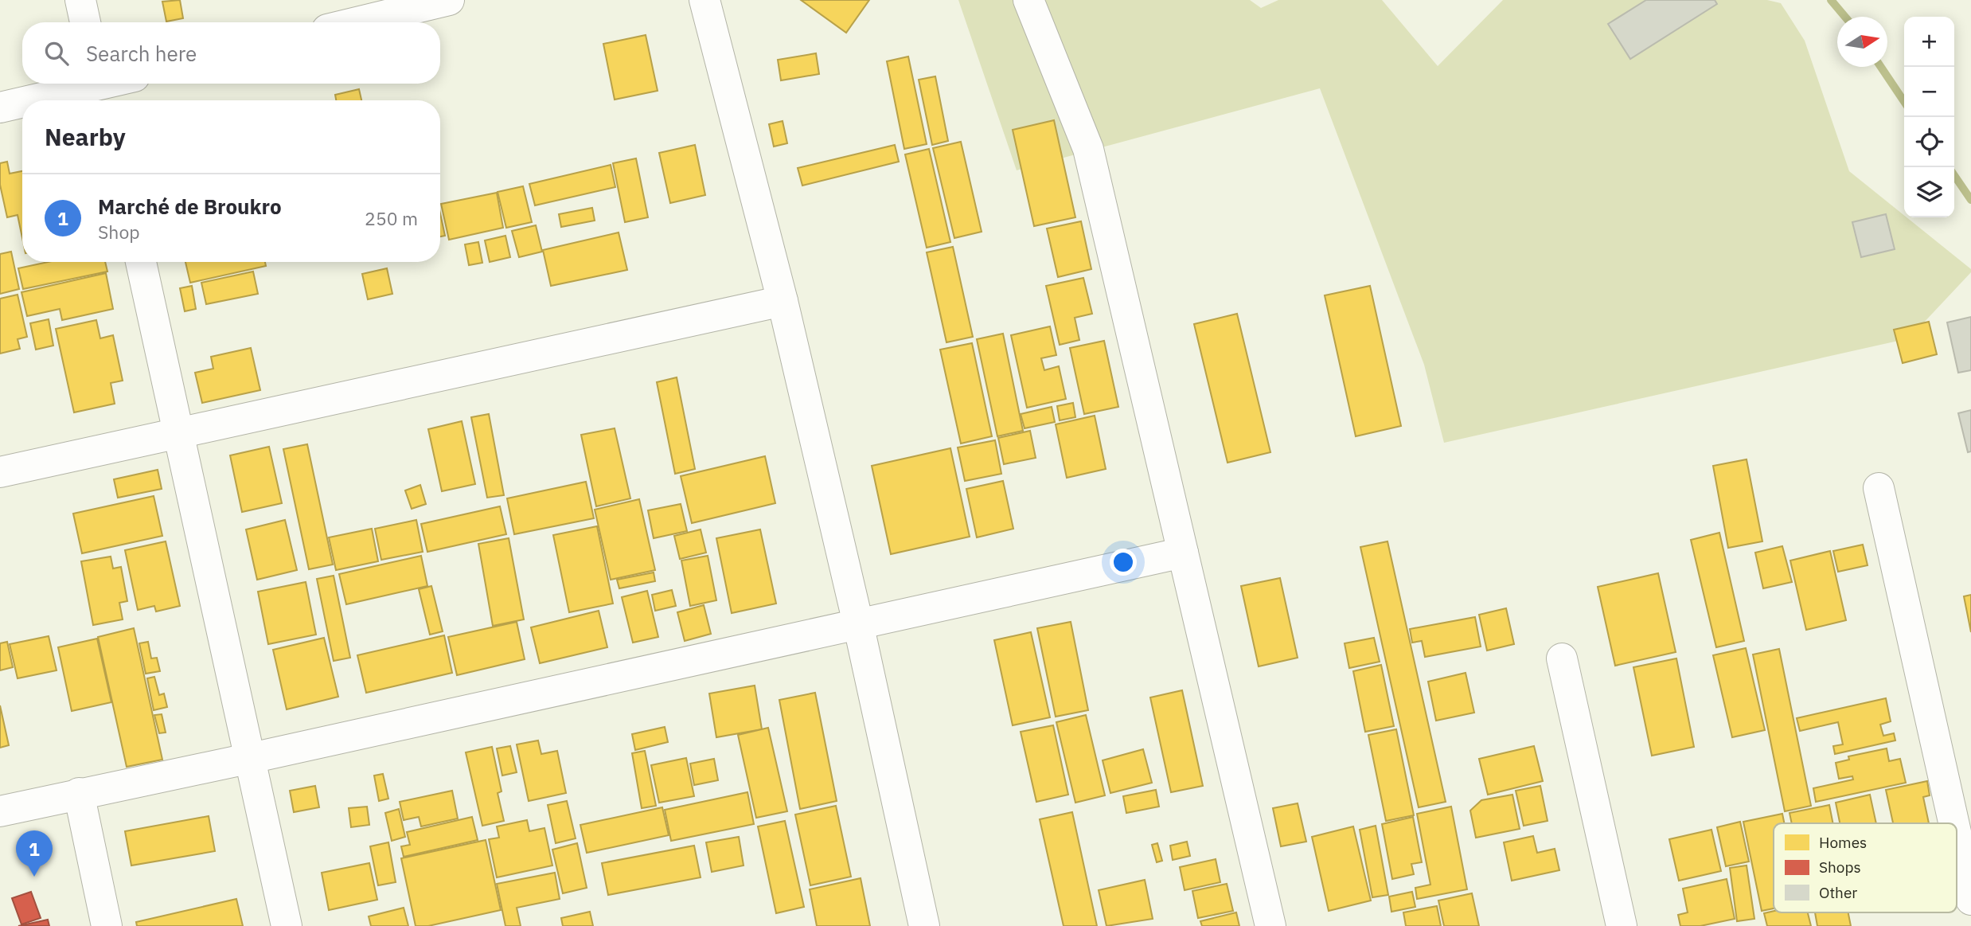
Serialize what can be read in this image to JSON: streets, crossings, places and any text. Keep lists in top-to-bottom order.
{
  "legend": ["Homes", "Shops", "Other"],
  "north": "right",
  "page": {
    "map_buttons": ["+", "−"],
    "search": "Search here",
    "heading": "Nearby",
    "list": [
      {
        "mark": "1",
        "name": "Marché de Broukro",
        "note": "Shop",
        "value": "250 m"
      }
    ],
    "pins": "1"
  }
}
